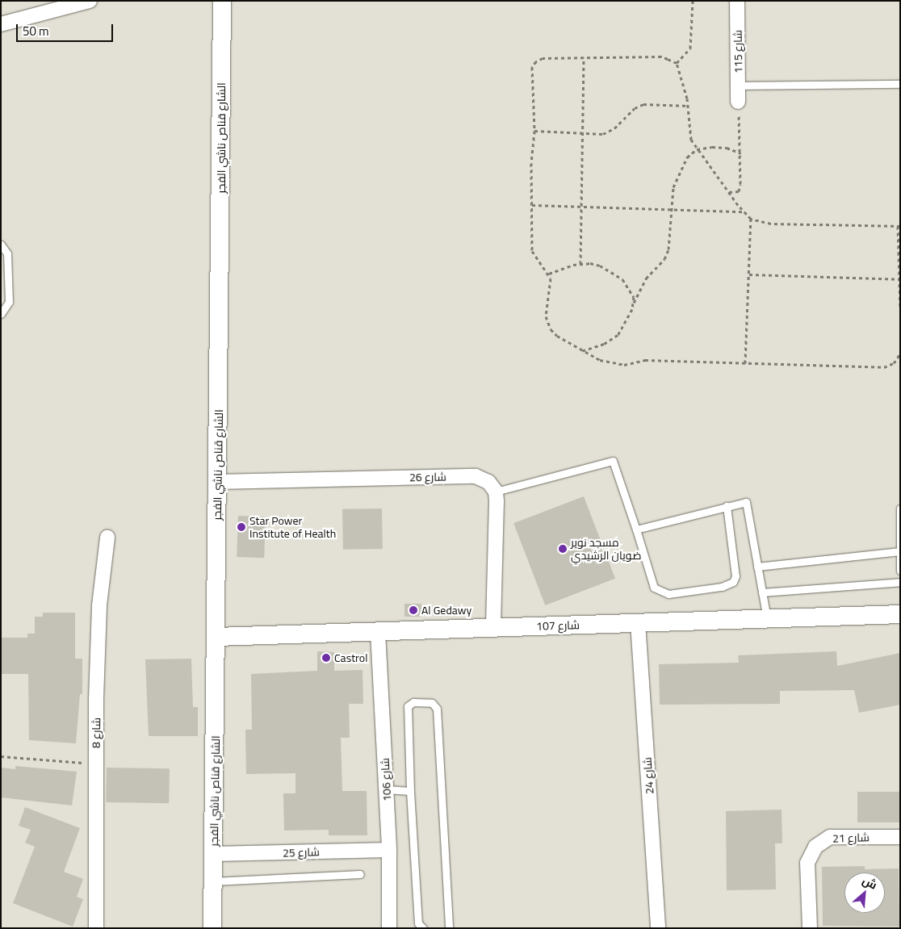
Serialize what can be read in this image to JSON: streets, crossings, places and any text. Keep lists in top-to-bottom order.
{
  "streets": {
    "street": [
      "شارع 115",
      "الشارع قناص ناشي الفجر",
      "شارع 26",
      "شارع 107",
      "شارع 8",
      "شارع 24",
      "شارع 106",
      "شارع 21",
      "شارع 25"
    ]
  },
  "crossings": [
    ["الشارع قناص ناشي الفجر", "شارع 26"],
    ["الشارع قناص ناشي الفجر", "شارع 107"],
    ["الشارع قناص ناشي الفجر", "شارع 25"],
    ["شارع 107", "شارع 24"],
    ["شارع 107", "شارع 106"],
    ["شارع 106", "شارع 25"]
  ],
  "places": [
    "Star Power Institute of Health",
    "مسجد نوير ضويان الرشيدي",
    "Al Gedawy",
    "Castrol"
  ],
  "scale_bar": "50 m",
  "north": "top right"
}
